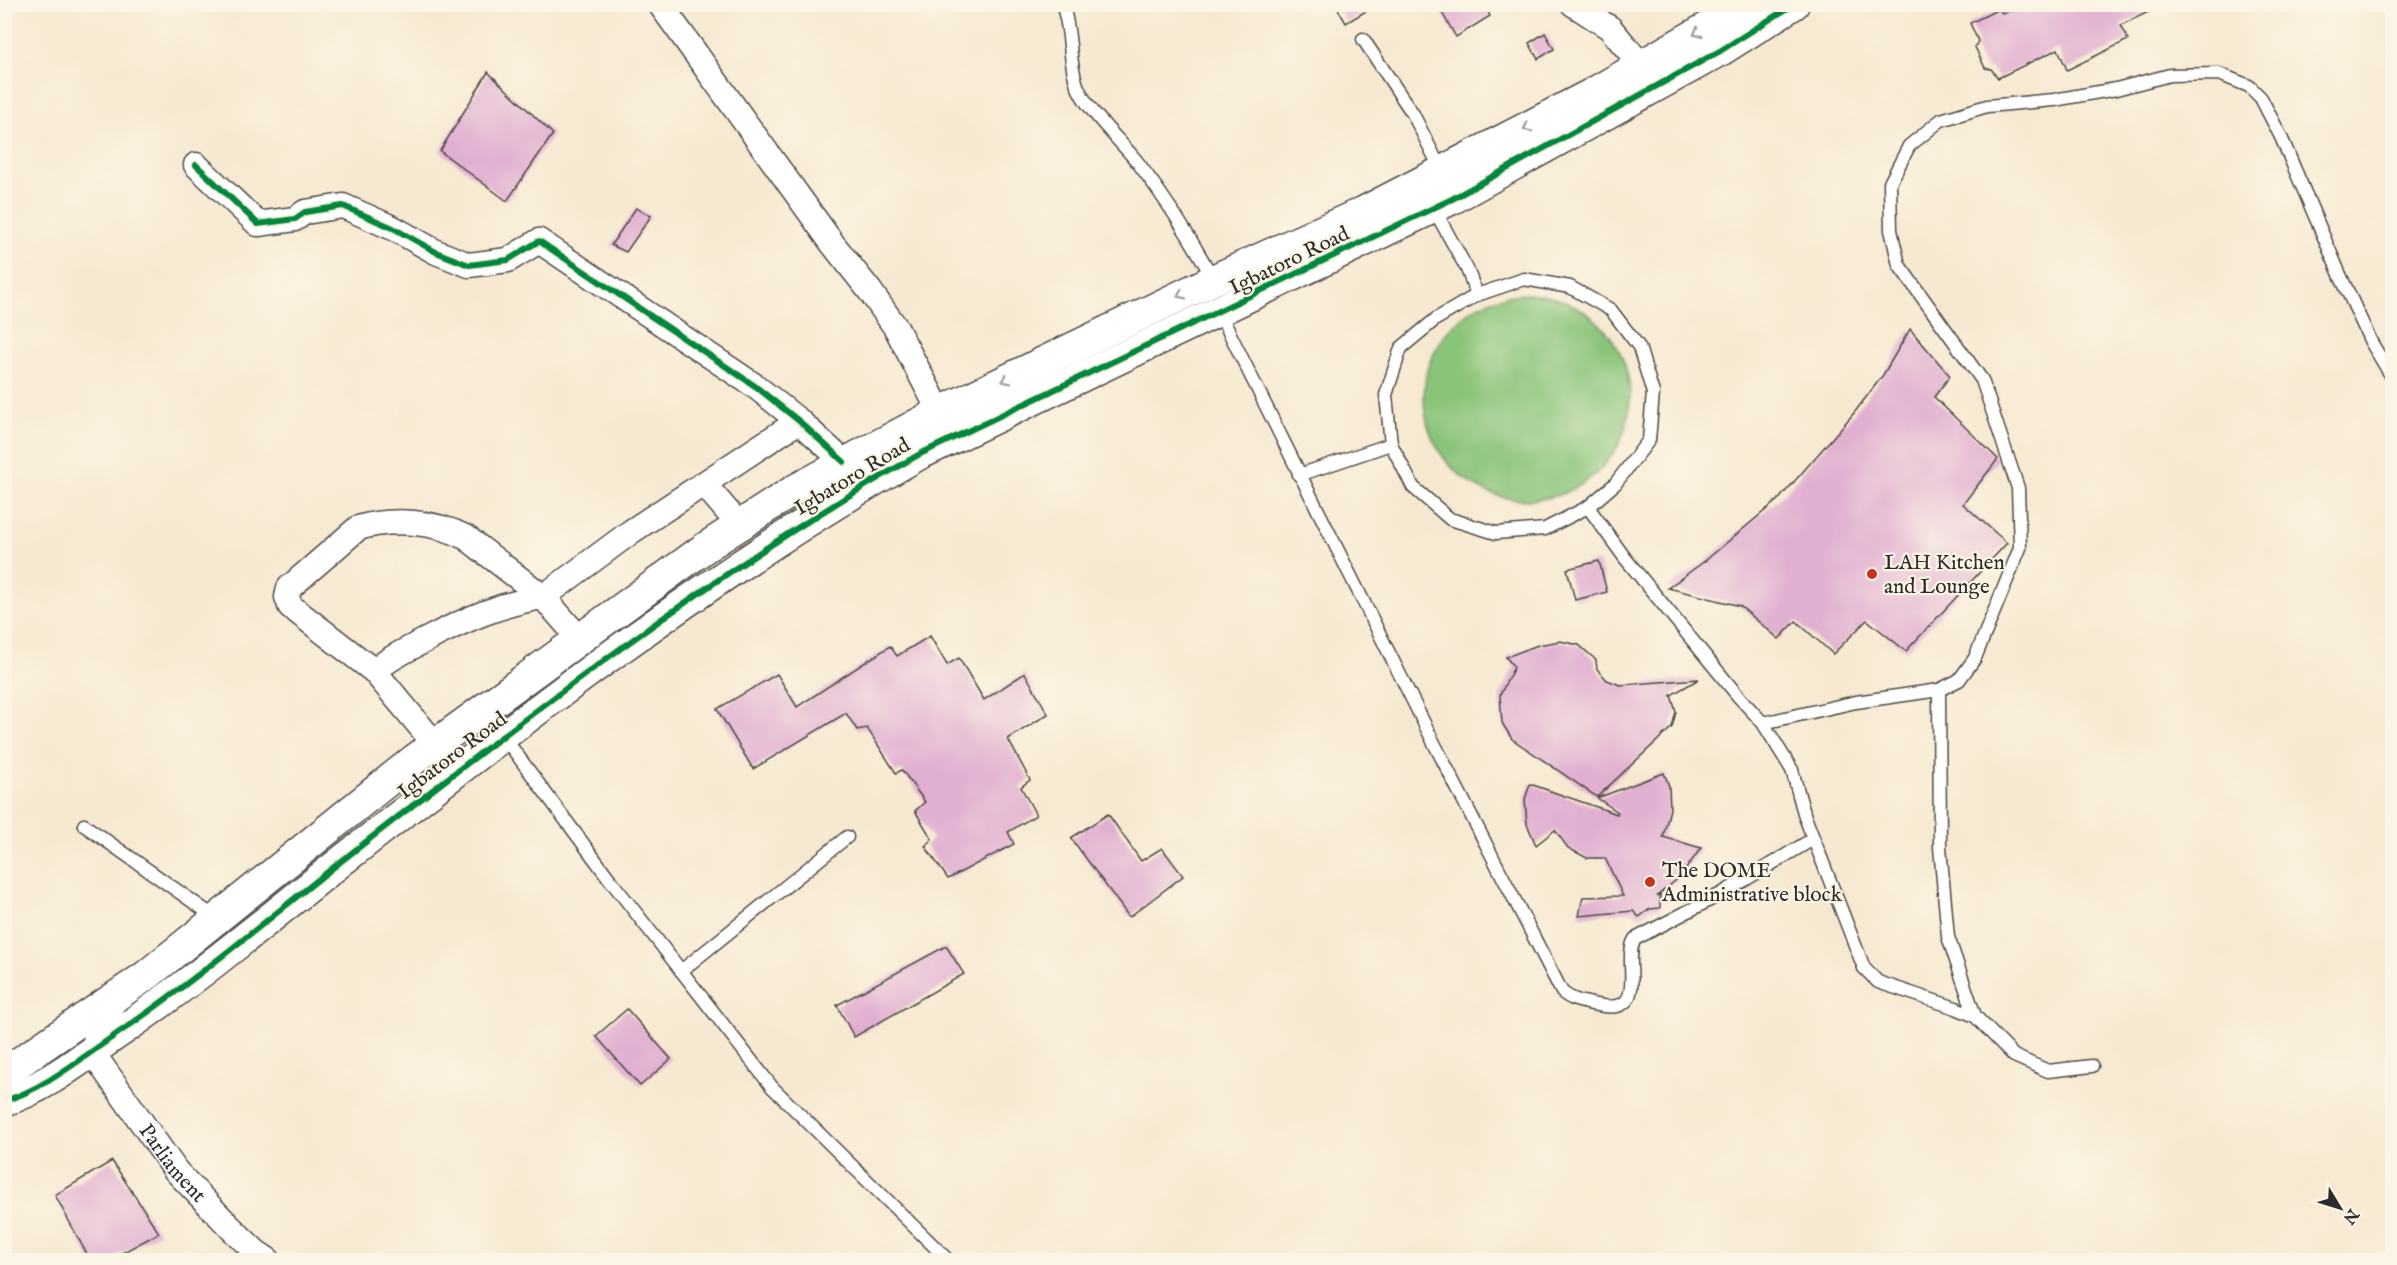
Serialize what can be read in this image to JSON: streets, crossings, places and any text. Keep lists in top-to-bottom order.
{
  "streets": {
    "street": ["Igbatoro Road", "Parliament"]
  },
  "crossings": [
    ["Igbatoro Road", "Parliament"]
  ],
  "places": ["LAH Kitchen and Lounge", "The DOME Administrative block"],
  "north": "bottom right"
}
